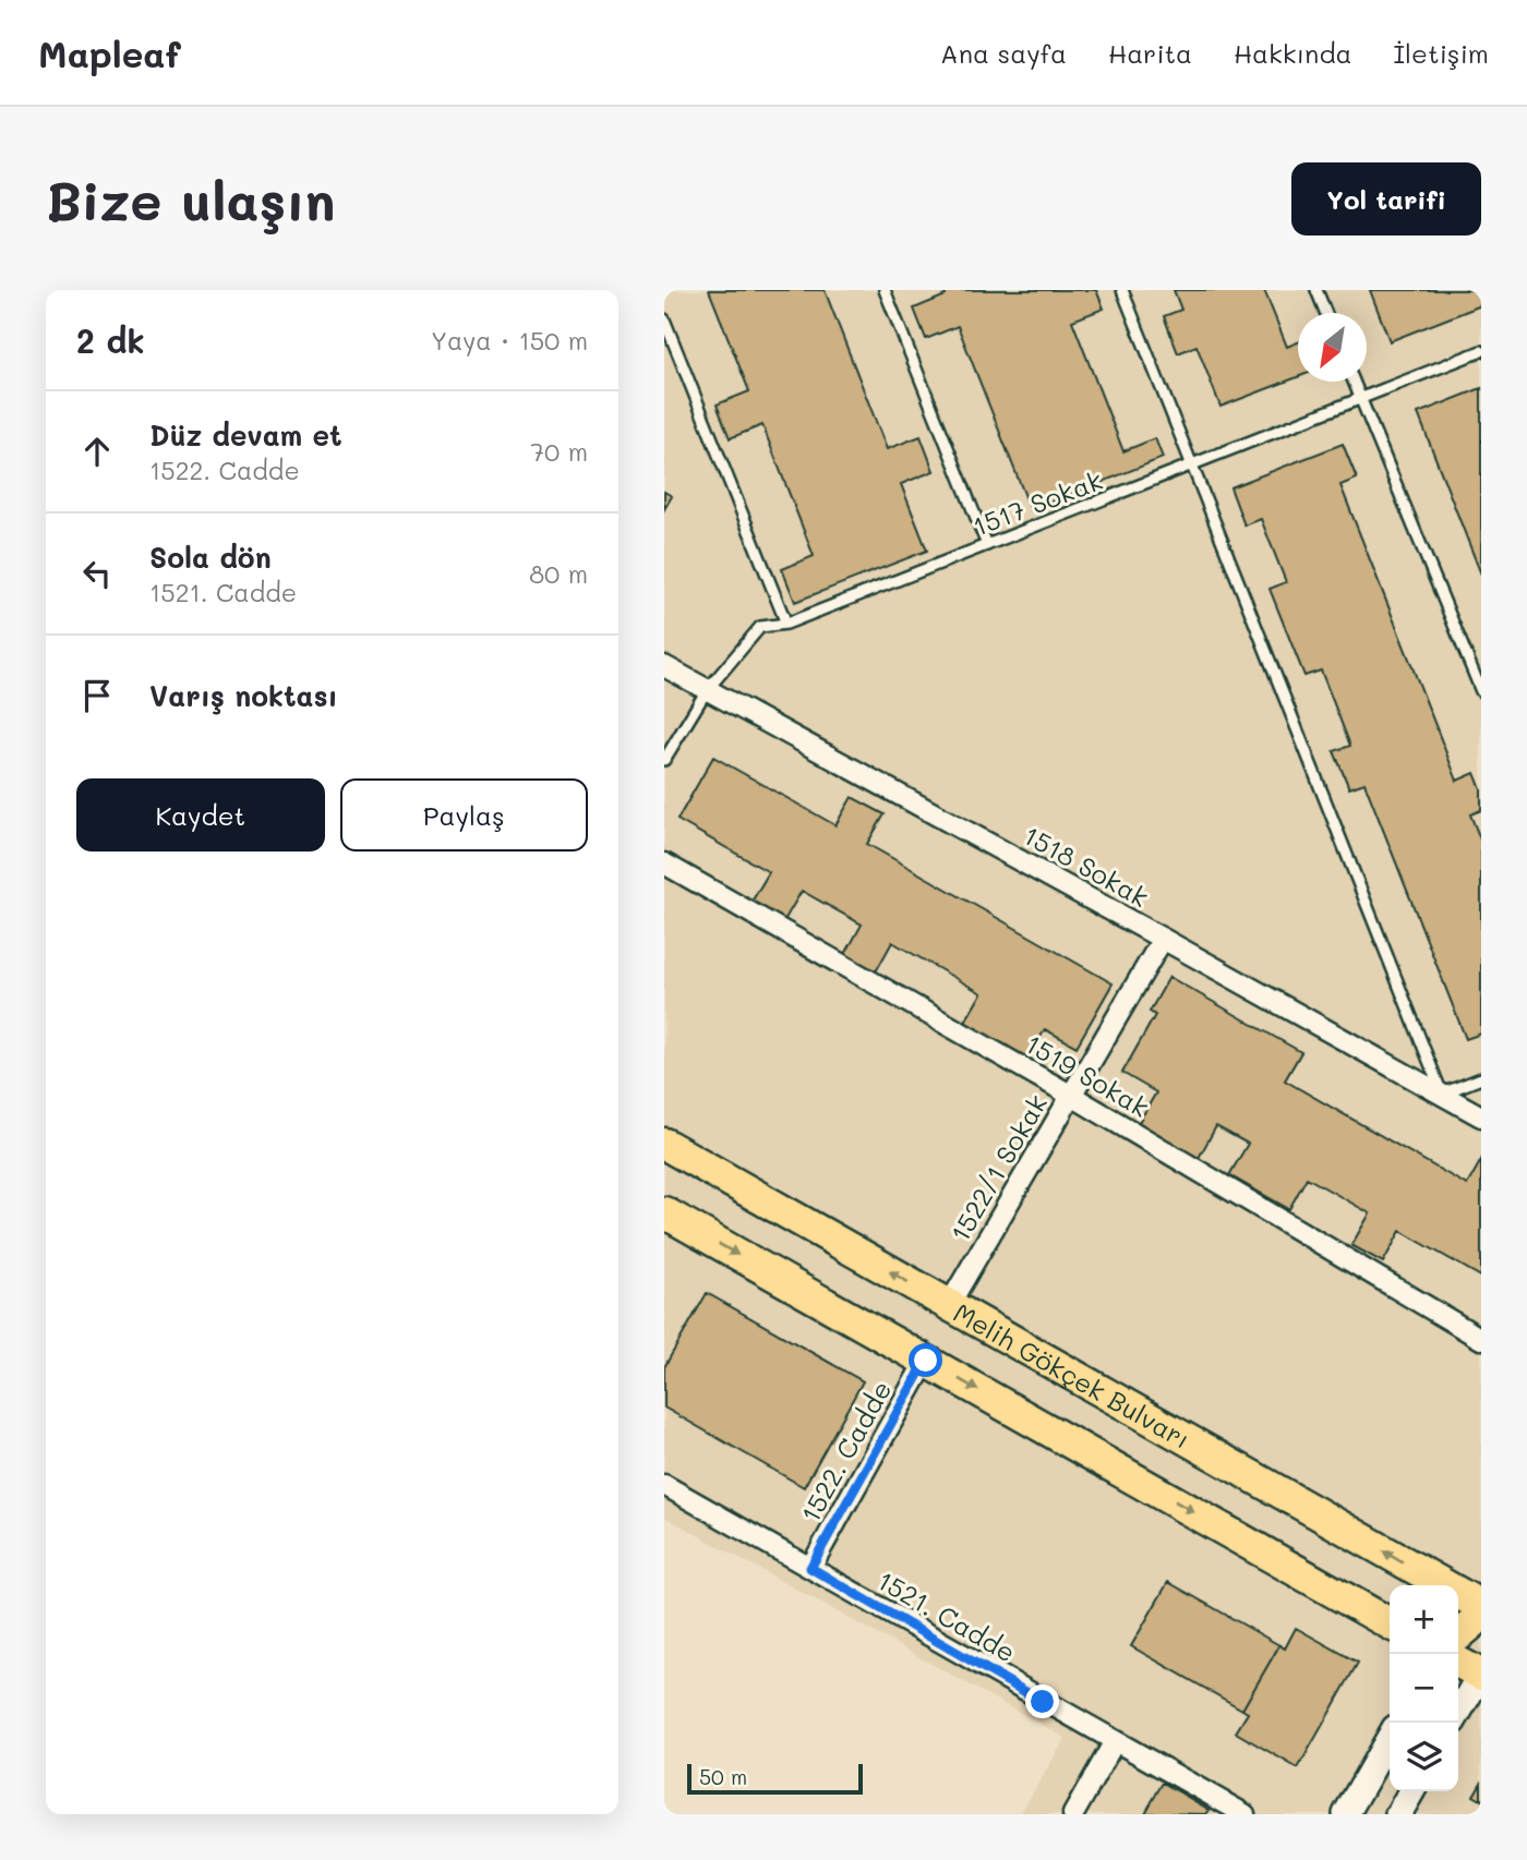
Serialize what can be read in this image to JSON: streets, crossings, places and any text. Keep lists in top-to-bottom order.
{
  "streets": {
    "main road": ["Melih Gökçek Bulvarı"],
    "street": [
      "1518 Sokak",
      "1519 Sokak",
      "1522/1 Sokak",
      "1522. Cadde",
      "1521. Cadde"
    ],
    "lane": ["1517 Sokak"]
  },
  "crossings": [
    ["1517 Sokak", "1518 Sokak"],
    ["1518 Sokak", "1522/1 Sokak"],
    ["1519 Sokak", "1522/1 Sokak"],
    ["1522/1 Sokak", "Melih Gökçek Bulvarı"],
    ["1522. Cadde", "1521. Cadde"]
  ],
  "scale_bar": "50 m",
  "north": "bottom left",
  "page": {
    "header": "Mapleaf",
    "nav": [
      "Ana sayfa",
      "Harita",
      "Hakkında",
      "İletişim"
    ],
    "buttons": [
      "Yol tarifi",
      ["Kaydet", "Paylaş"]
    ],
    "title": "Bize ulaşın",
    "heading": ["2 dk", "Yaya · 150 m"],
    "list": [
      ["Düz devam et", "1522. Cadde", "70 m"],
      ["Sola dön", "1521. Cadde", "80 m"],
      "Varış noktası"
    ],
    "map_buttons": ["+", "−"],
    "scale": "50 m"
  }
}
